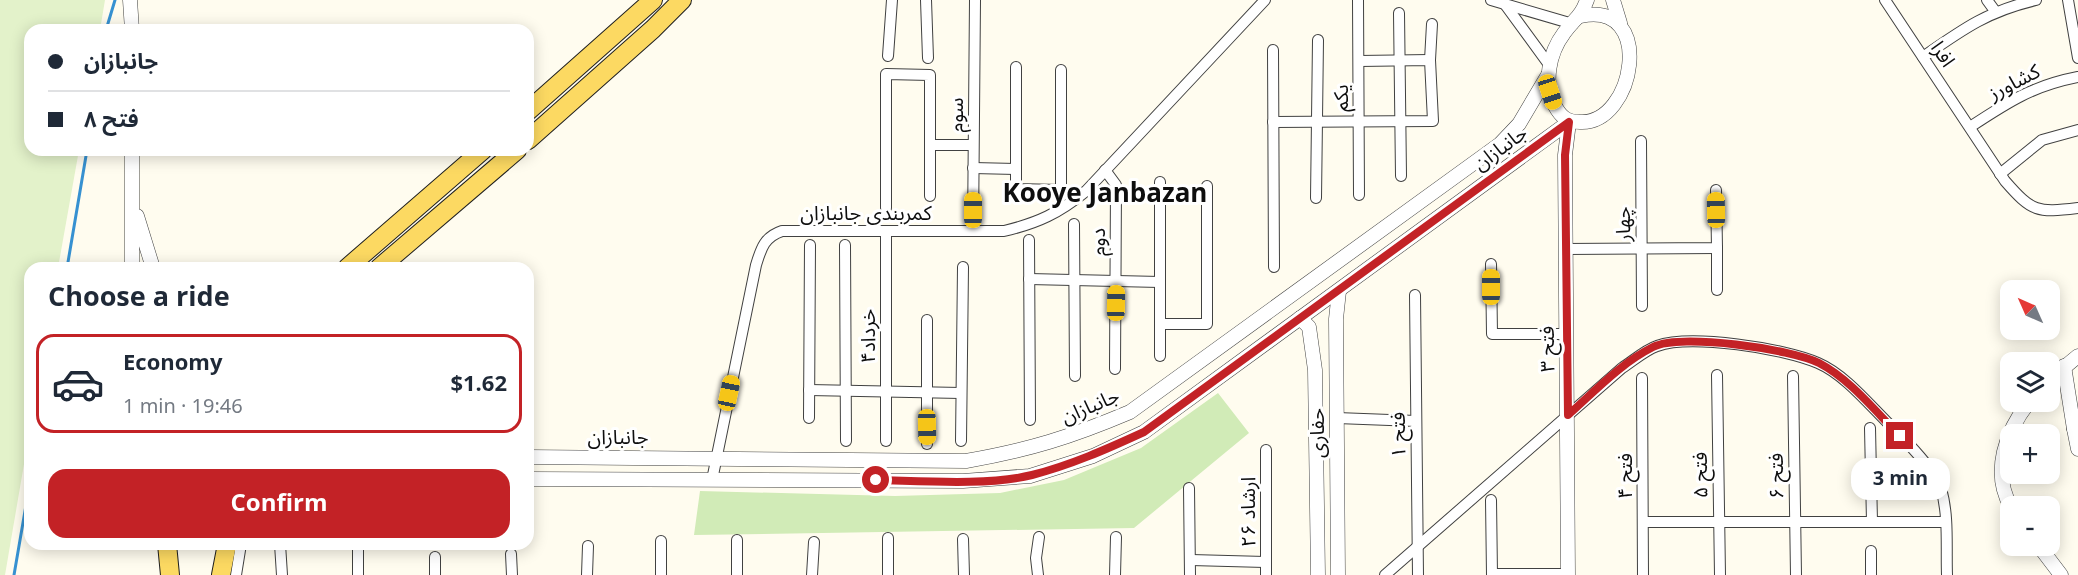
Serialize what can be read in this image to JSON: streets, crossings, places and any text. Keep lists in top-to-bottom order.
{
  "streets": {
    "street": [
      "افرا",
      "کشاورز",
      "یکم",
      "سوم",
      "جانبازان",
      "کمربندی جانبازان",
      "چهار",
      "دوم",
      "خرداد۴",
      "فتح ۳",
      "حفاری",
      "فتح ۱",
      "فتح ۵",
      "فتح ۴",
      "فتح ۶",
      "ارشاد ۲۶"
    ]
  },
  "crossings": [
    ["افرا", "کشاورز"],
    ["سوم", "کمربندی جانبازان"],
    ["جانبازان", "کمربندی جانبازان"],
    ["جانبازان", "فتح ۳"],
    ["جانبازان", "حفاری"],
    ["کمربندی جانبازان", "دوم"],
    ["کمربندی جانبازان", "خرداد۴"]
  ],
  "districts": ["Kooye Janbazan"],
  "north": "top left",
  "page": {
    "banner": ["جانبازان", "فتح ۸"],
    "heading": "Choose a ride",
    "map_buttons": ["+", "−"],
    "list": [
      {
        "name": "Economy",
        "note": "1 min · 19:46",
        "value": "$1.62"
      }
    ],
    "buttons": "Confirm",
    "bubble": "3 min"
  }
}
